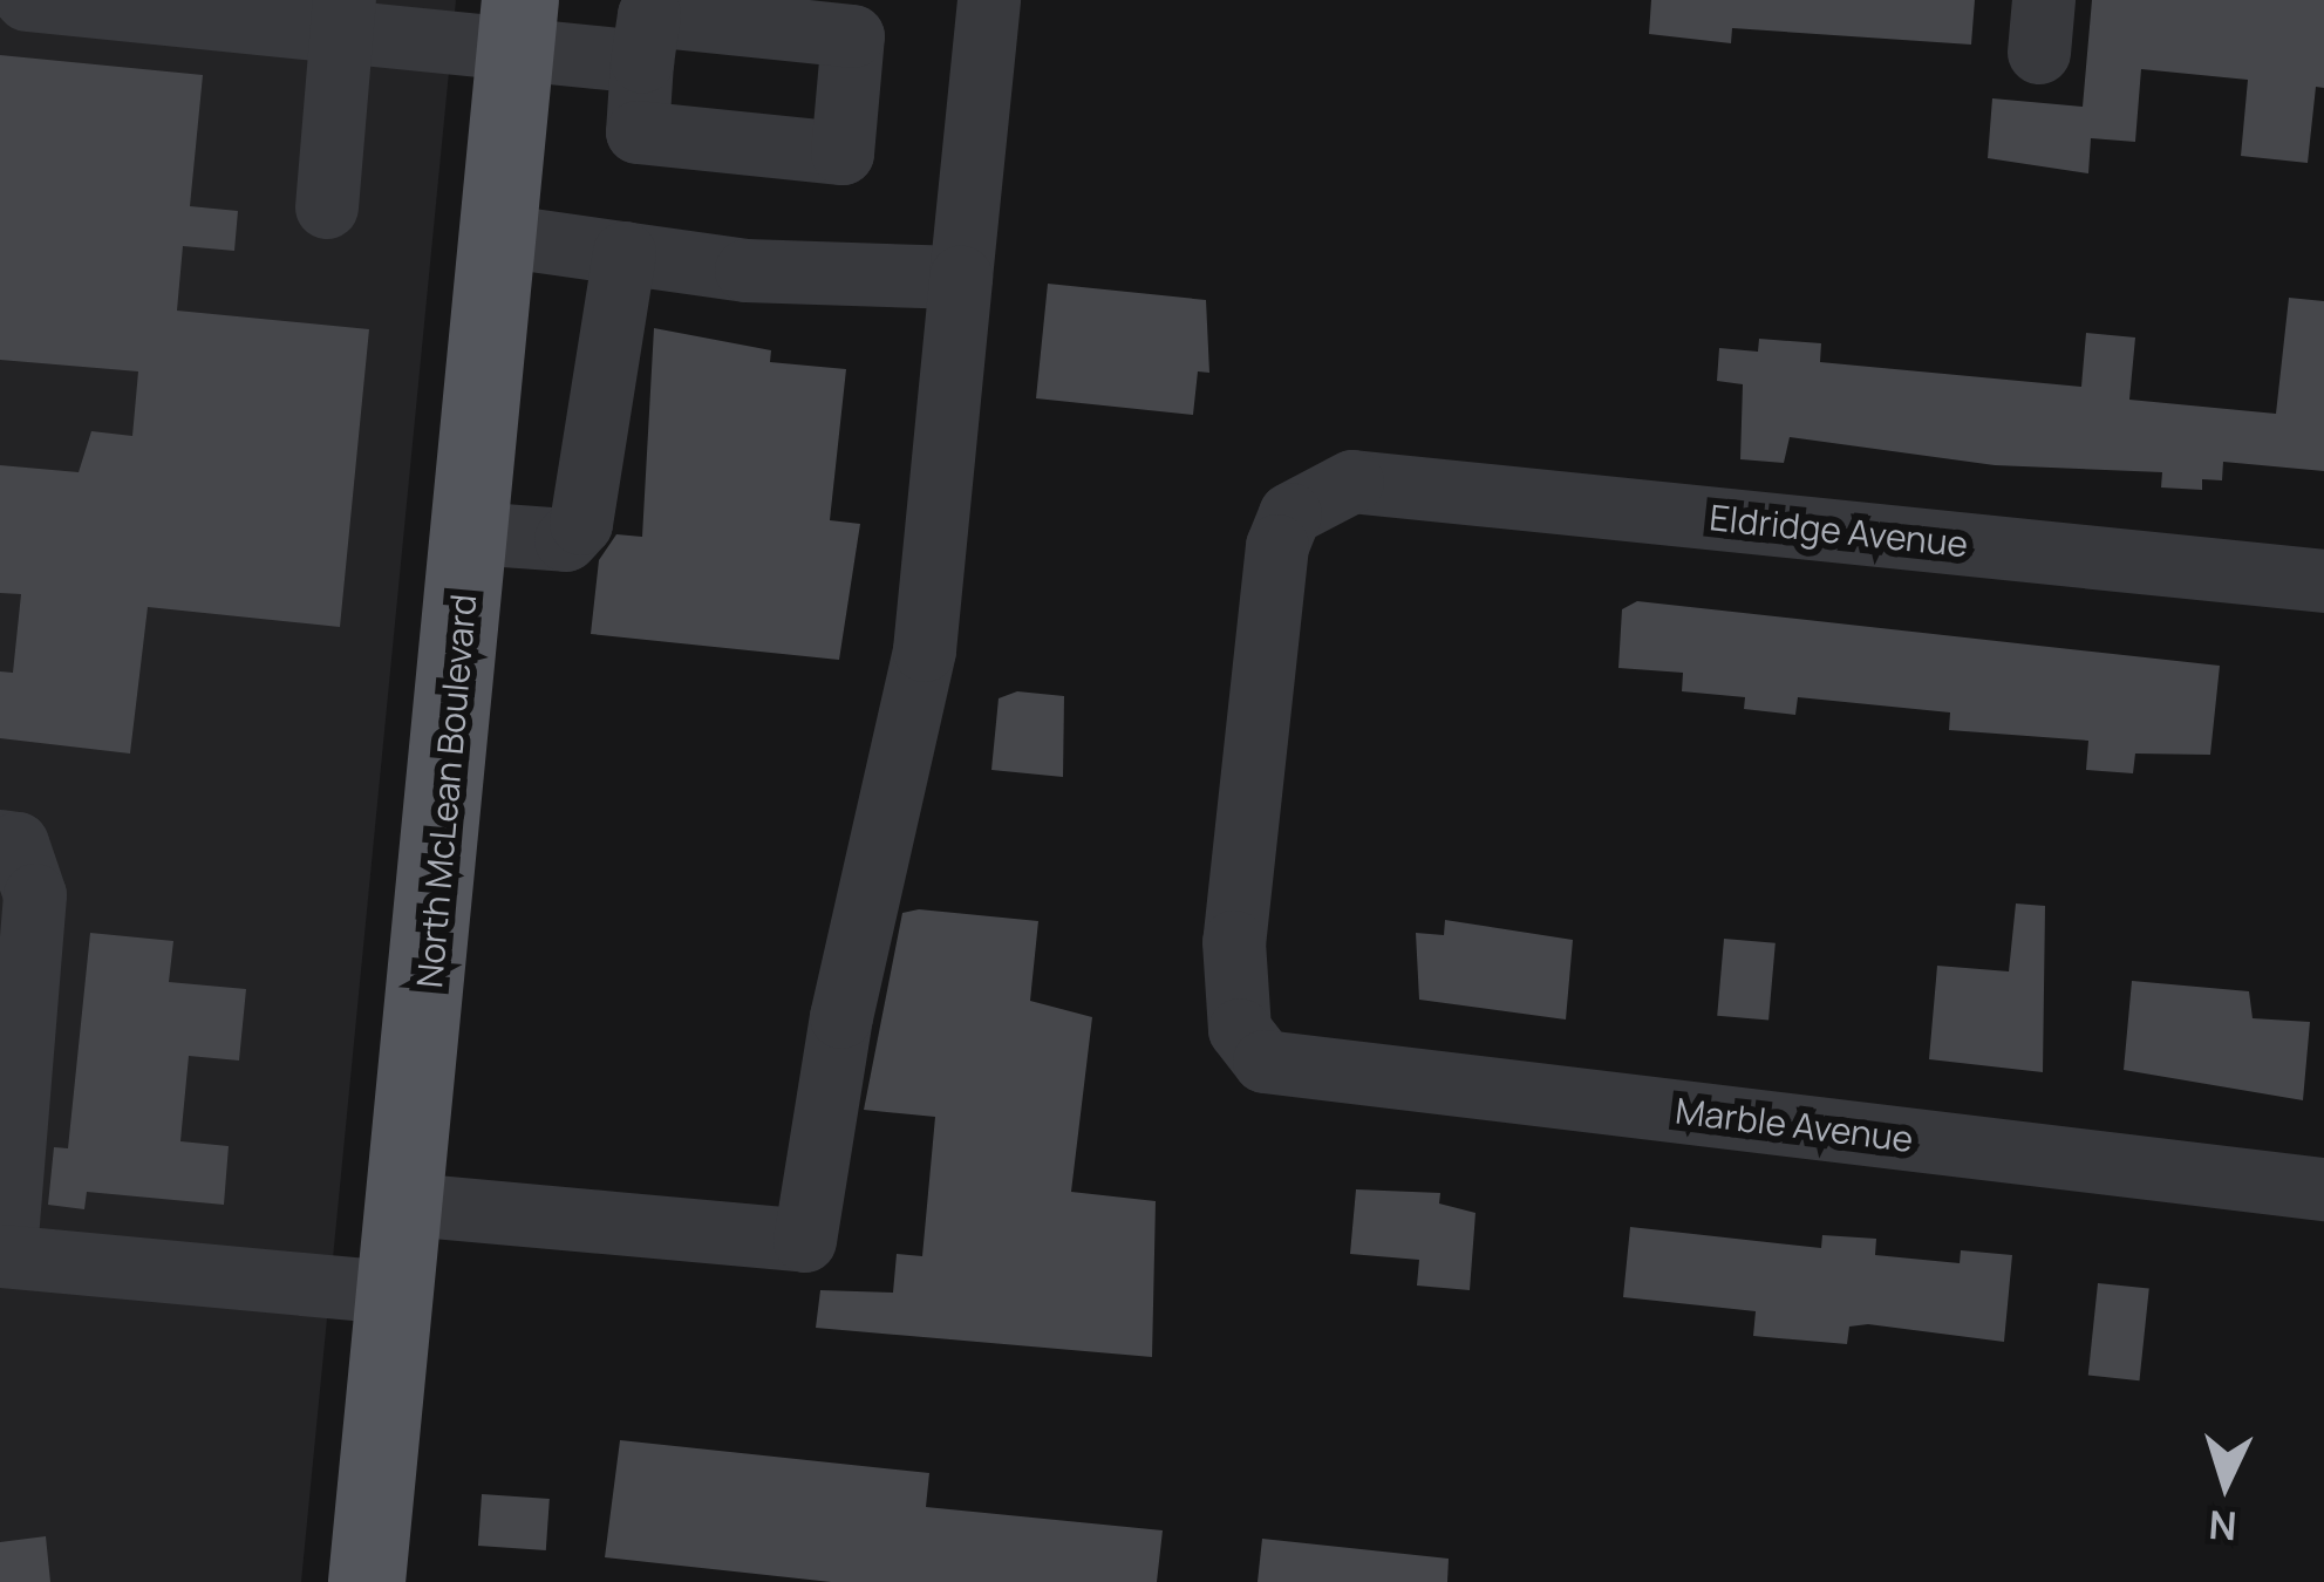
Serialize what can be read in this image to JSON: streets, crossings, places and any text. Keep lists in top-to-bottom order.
{
  "streets": {
    "main road": ["North McLean Boulevard"],
    "street": ["Eldridge Avenue", "Marble Avenue"]
  },
  "crossings": [
    ["Eldridge Avenue", "Marble Avenue"]
  ],
  "north": "bottom"
}
